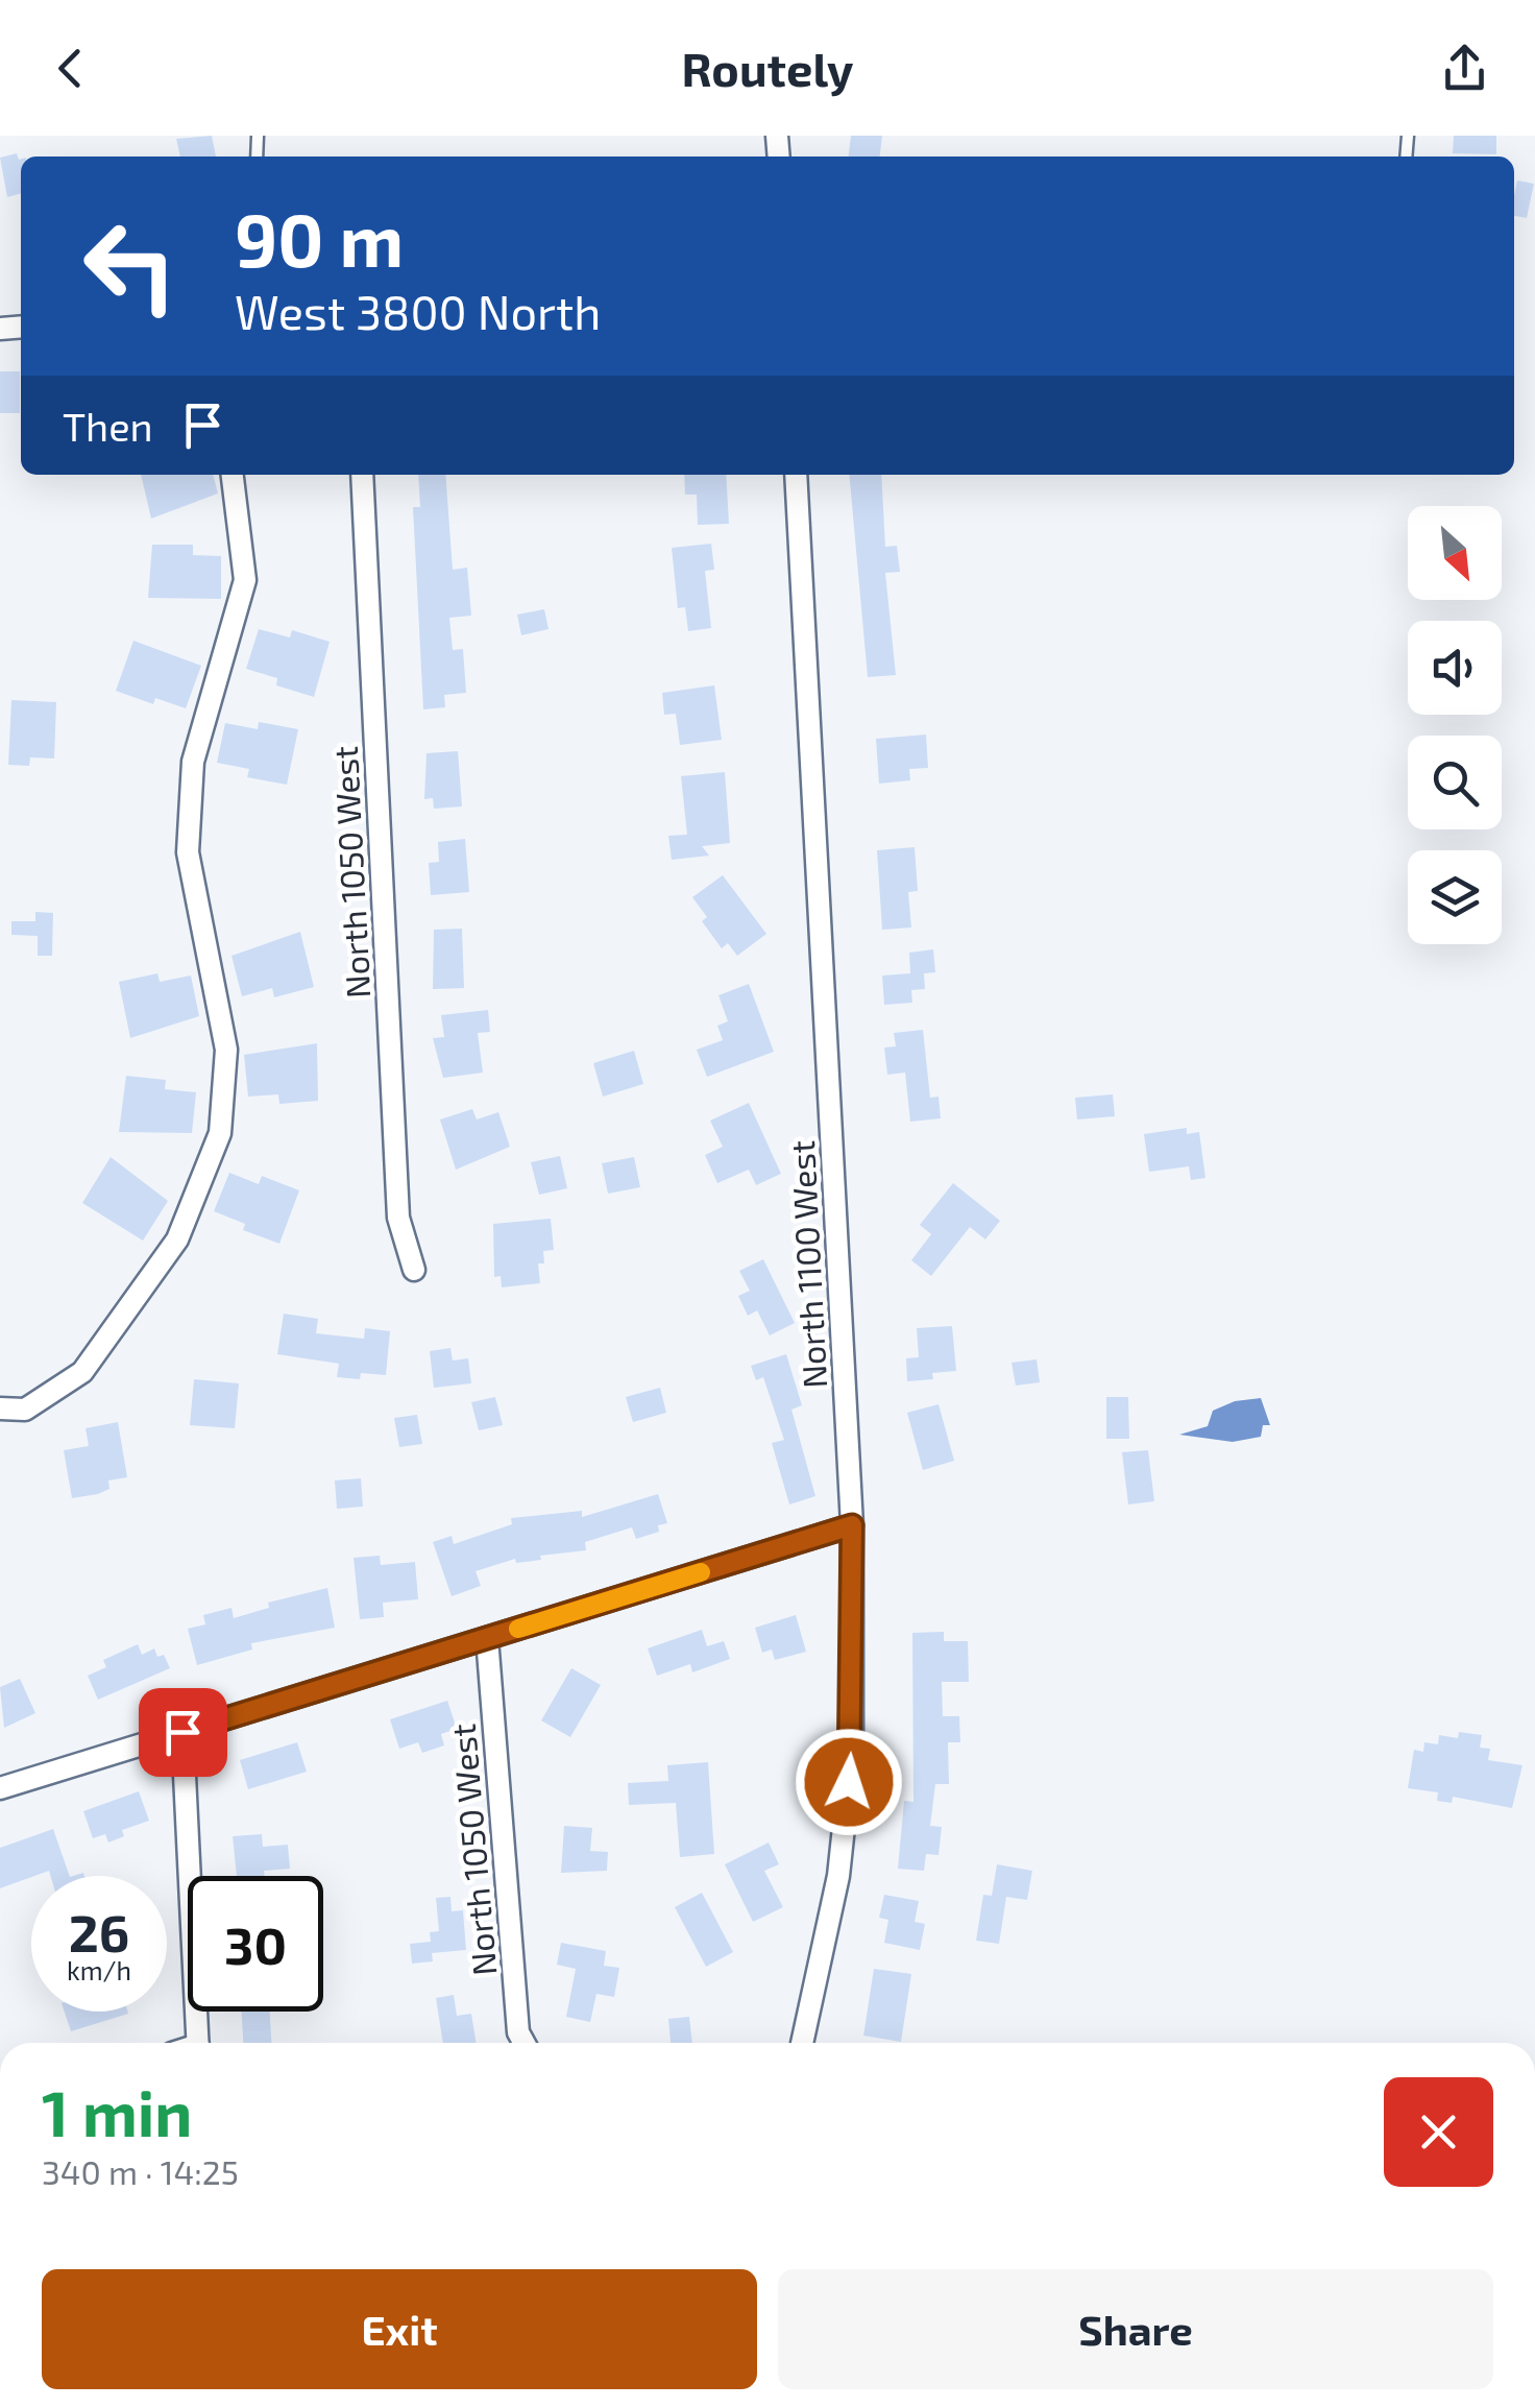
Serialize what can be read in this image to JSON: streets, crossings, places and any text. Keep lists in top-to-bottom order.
{
  "streets": {
    "street": ["North 1050 West", "North 1100 West"]
  },
  "north": "bottom right",
  "page": {
    "header": "Routely",
    "turn": ["90 m", "West 3800 North"],
    "then": "Then",
    "speed": "26 km/h",
    "limit": "30",
    "heading": ["1 min", "340 m · 14:25"],
    "buttons": ["Exit", "Share"]
  }
}
